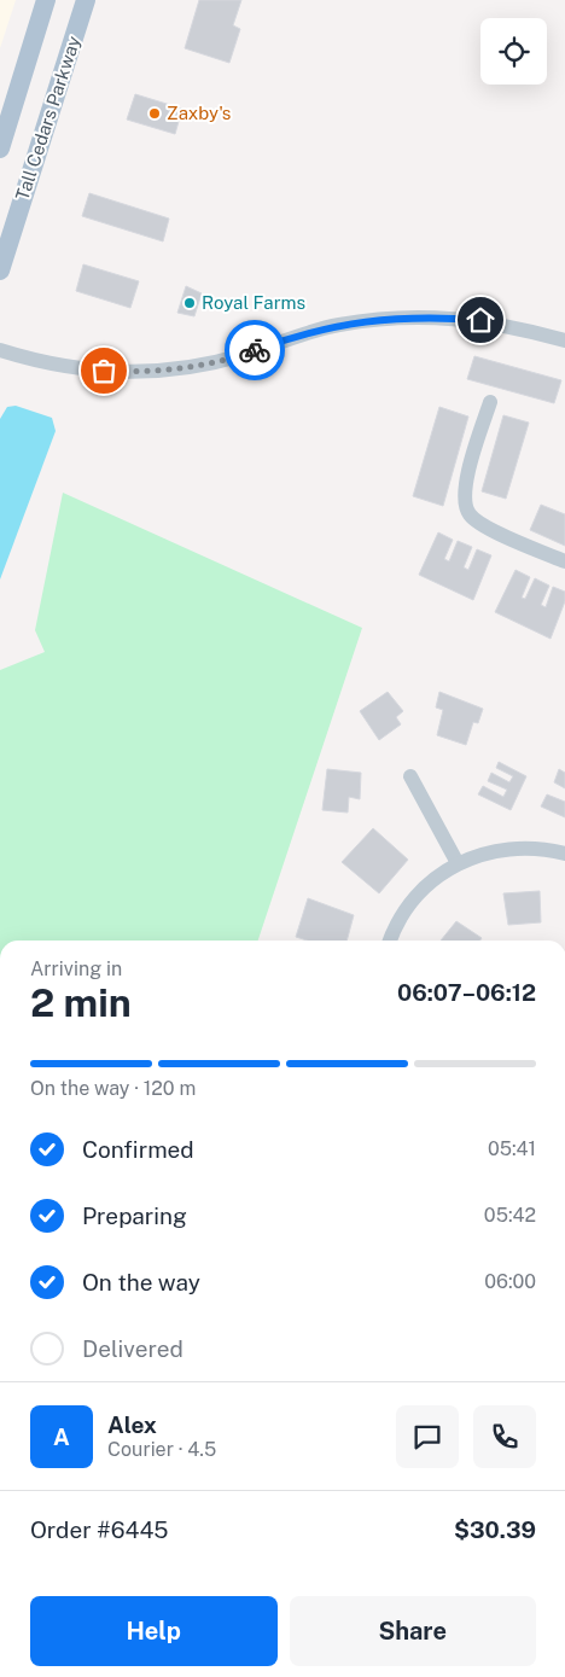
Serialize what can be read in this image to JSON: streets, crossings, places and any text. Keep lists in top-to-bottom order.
{
  "streets": {
    "main road": ["Tall Cedars Parkway"]
  },
  "places": ["Zaxby's", "Royal Farms"],
  "page": {
    "heading": ["2 min", "Arriving in", "06:07–06:12"],
    "panel": [
      "Alex",
      "Courier · 4.5",
      "Order #6445",
      "$30.39"
    ],
    "bar": "On the way · 120 m",
    "list": [
      ["Confirmed", "05:41"],
      ["Preparing", "05:42"],
      ["On the way", "06:00"],
      "Delivered"
    ],
    "round": "A",
    "buttons": ["Help", "Share"]
  }
}
